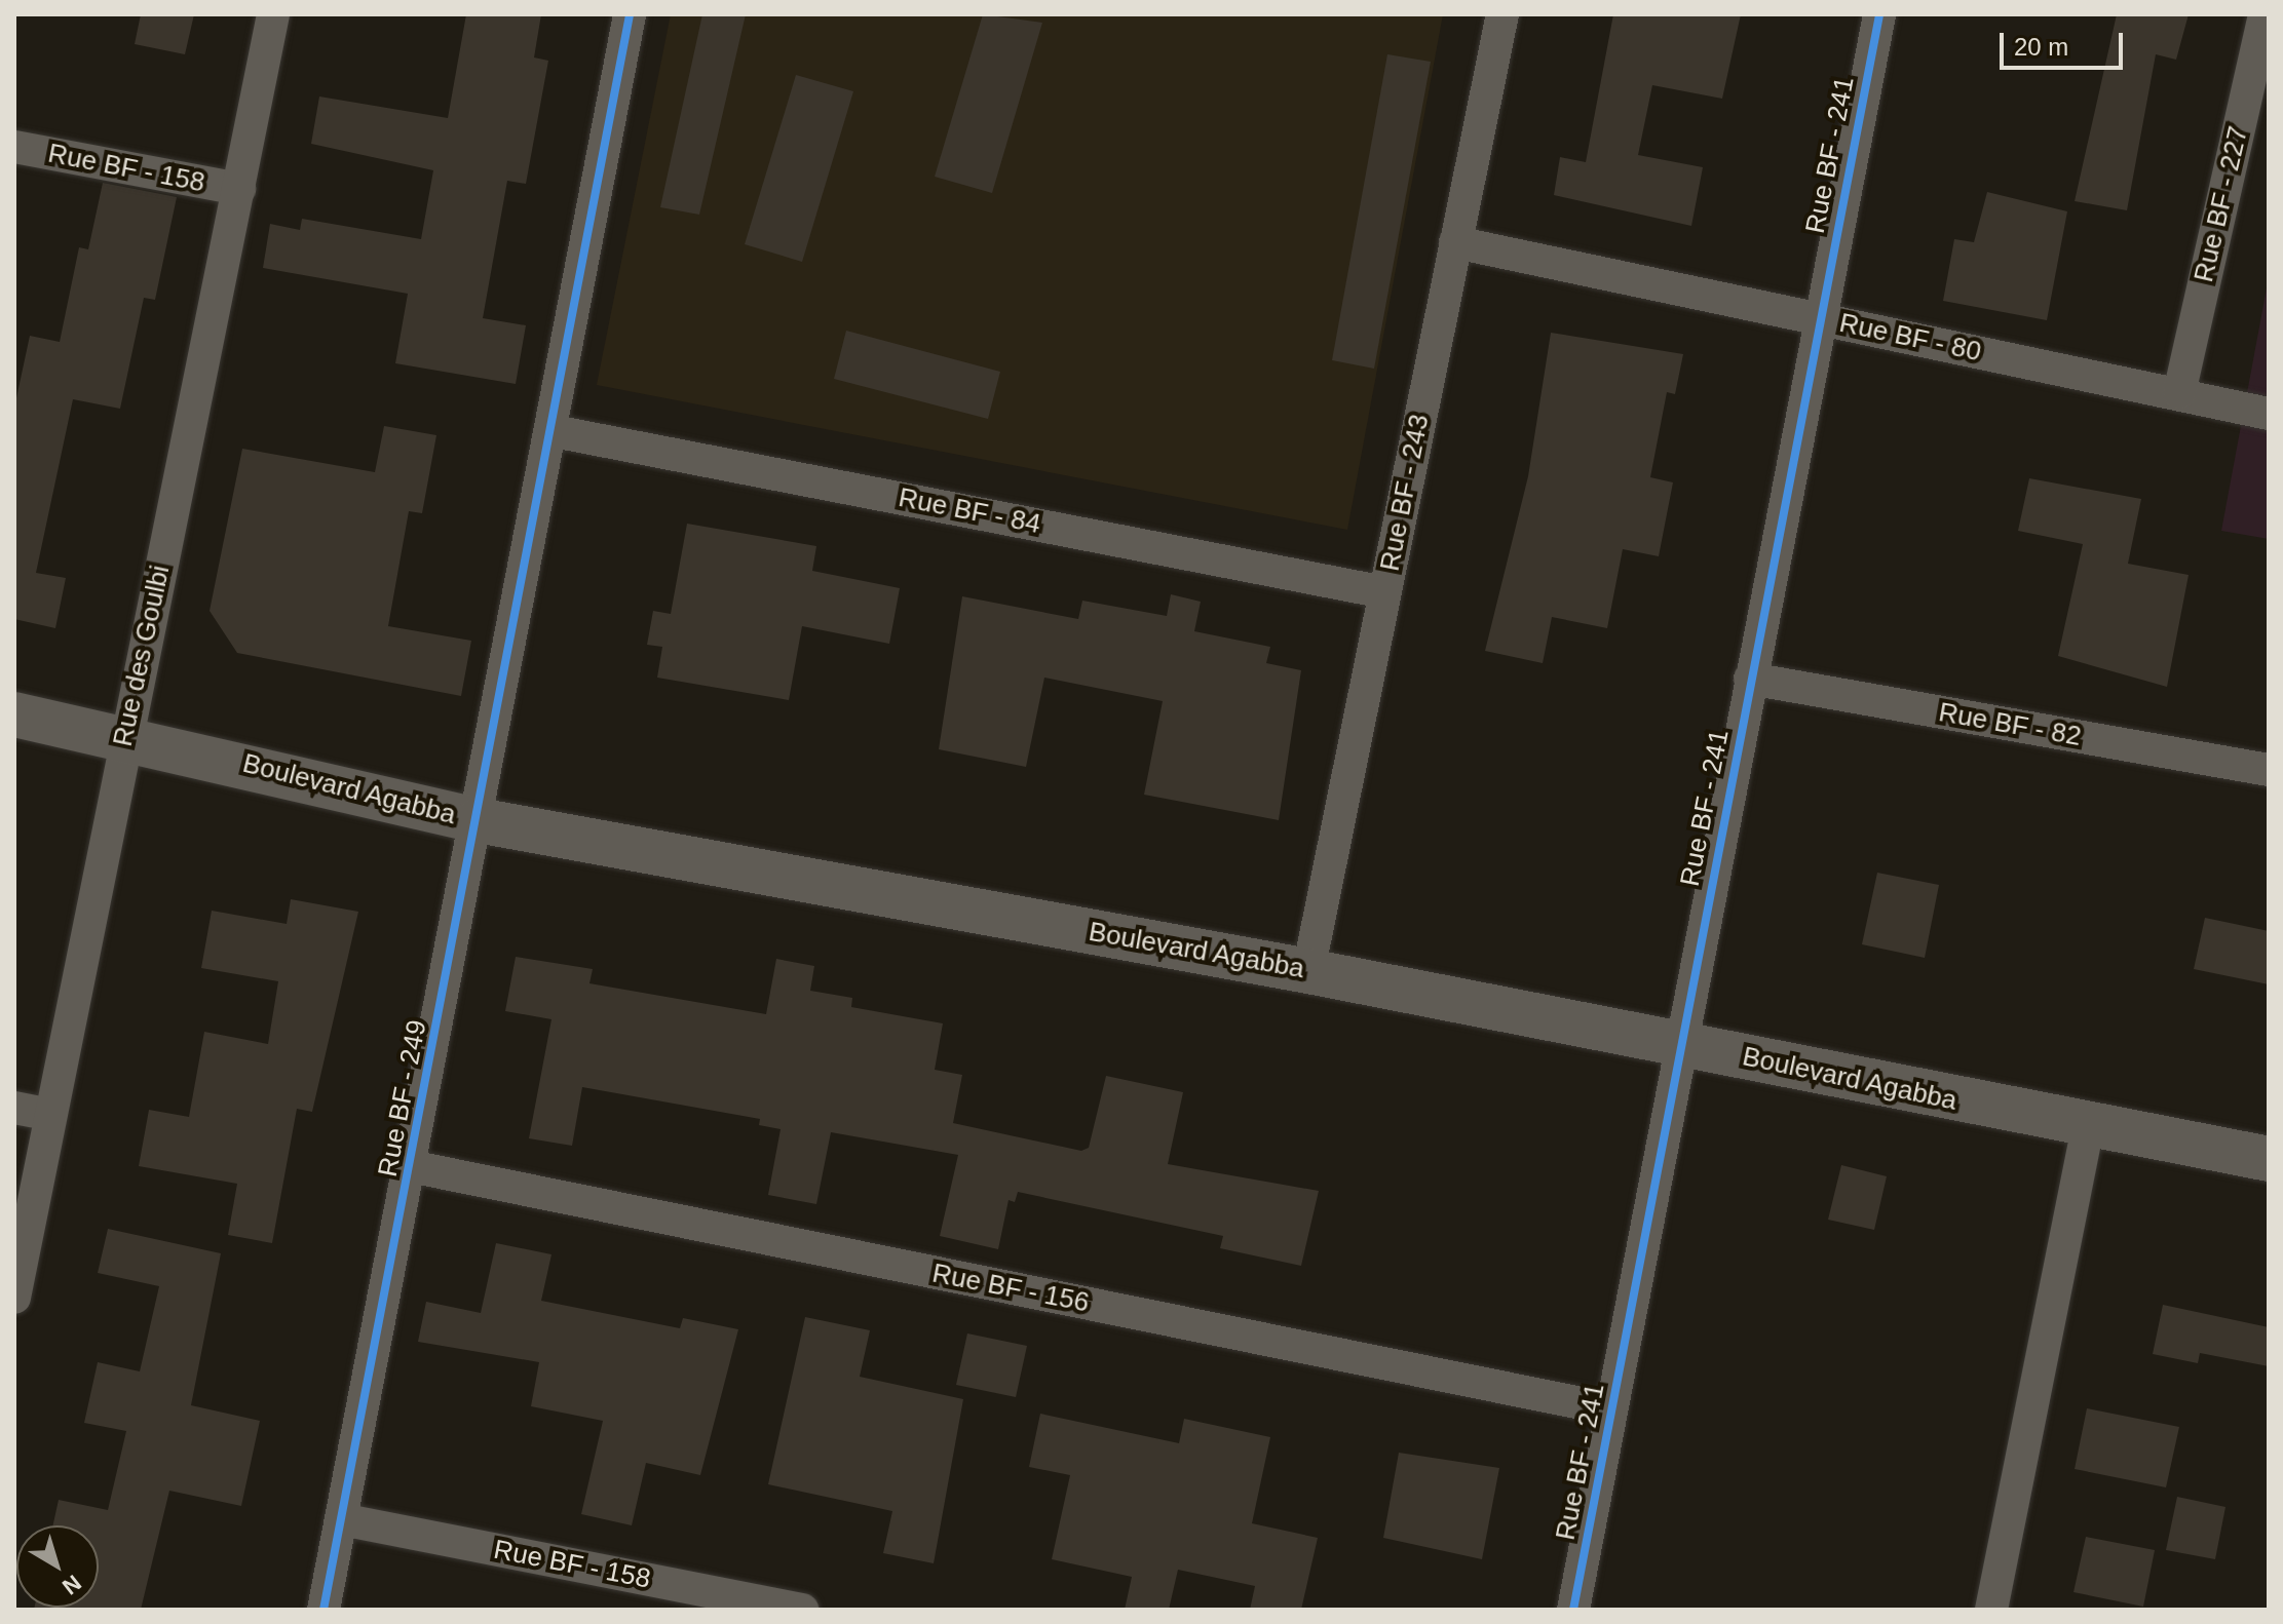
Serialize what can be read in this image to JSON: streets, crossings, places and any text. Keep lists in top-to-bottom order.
{
  "streets": {
    "main road": ["Boulevard Agabba"],
    "street": [
      "Rue BF - 241",
      "Rue BF - 158",
      "Rue BF - 227",
      "Rue BF - 80",
      "Rue BF - 243",
      "Rue BF - 84",
      "Rue des Goulbi",
      "Rue BF - 82",
      "Rue BF - 249",
      "Rue BF - 156"
    ]
  },
  "crossings": [
    ["Rue BF - 241", "Rue BF - 80"],
    ["Rue BF - 241", "Rue BF - 82"],
    ["Rue BF - 241", "Boulevard Agabba"],
    ["Rue BF - 241", "Rue BF - 156"],
    ["Rue BF - 158", "Rue des Goulbi"],
    ["Rue BF - 158", "Rue BF - 249"],
    ["Rue BF - 227", "Rue BF - 80"],
    ["Rue BF - 80", "Rue BF - 243"],
    ["Rue BF - 243", "Rue BF - 84"],
    ["Rue BF - 243", "Boulevard Agabba"],
    ["Rue BF - 84", "Rue BF - 249"],
    ["Rue des Goulbi", "Boulevard Agabba"],
    ["Boulevard Agabba", "Rue BF - 249"],
    ["Rue BF - 249", "Rue BF - 156"]
  ],
  "scale_bar": "20 m",
  "north": "bottom right"
}
